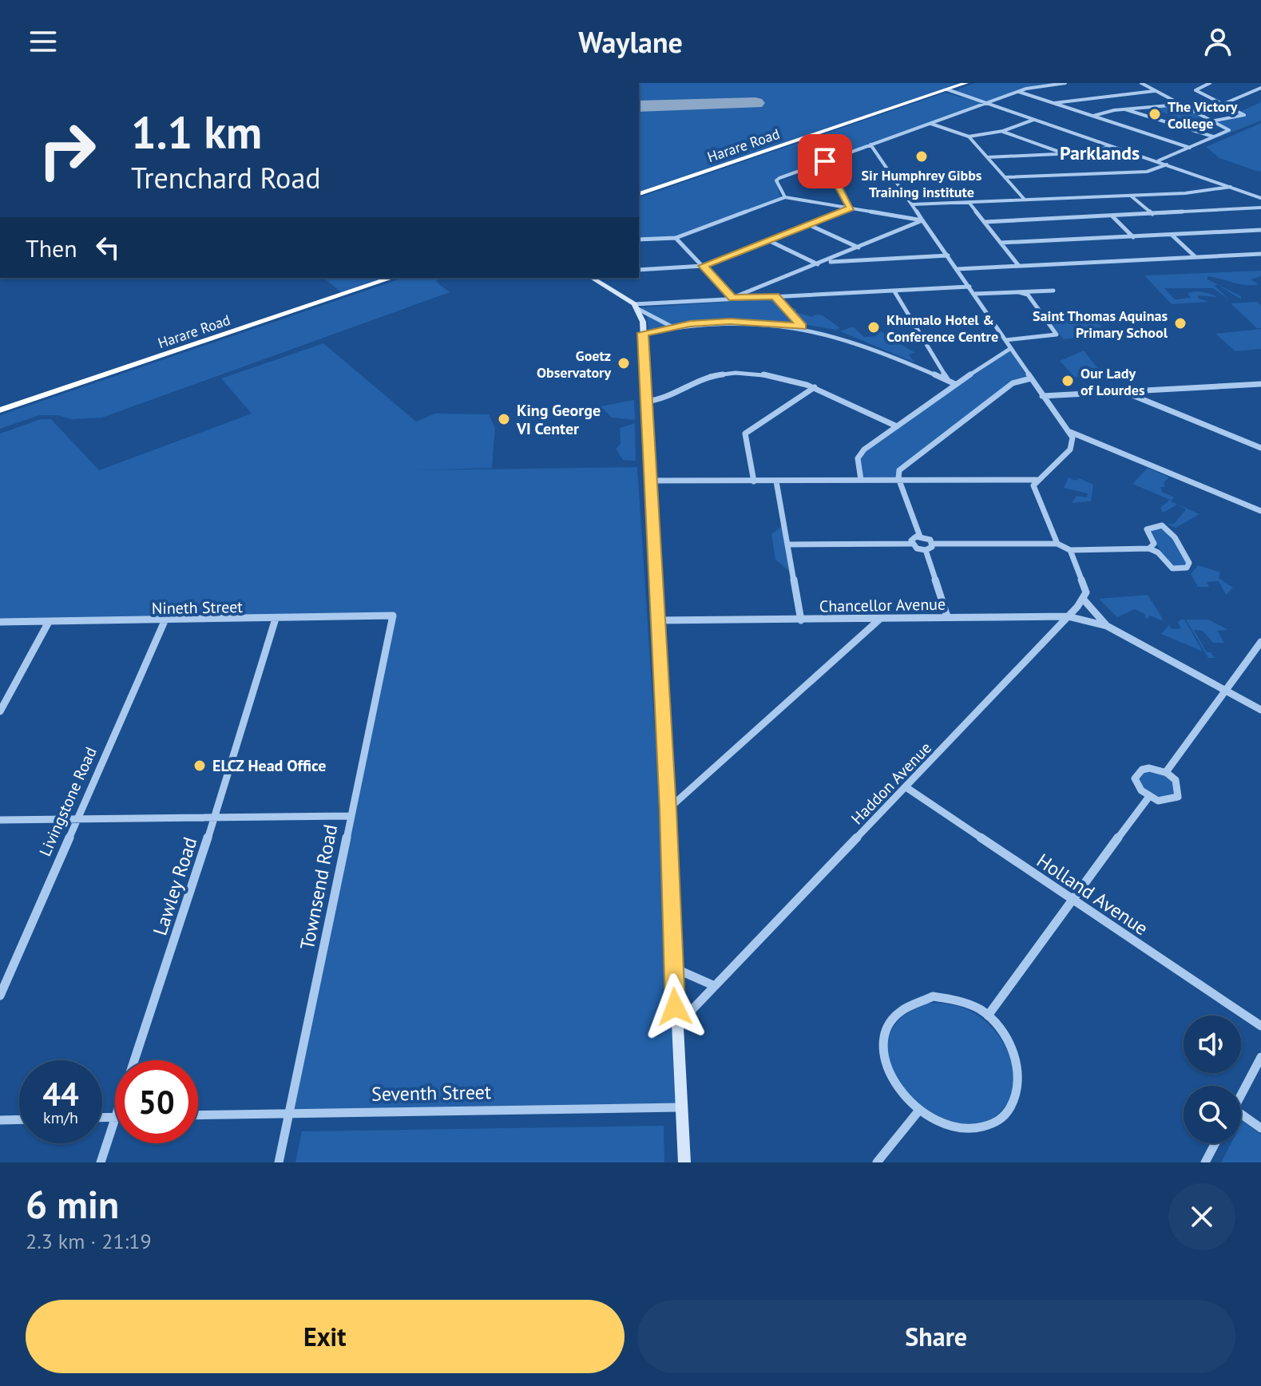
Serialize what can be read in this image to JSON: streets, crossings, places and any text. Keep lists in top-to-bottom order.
{
  "streets": {
    "highway": ["Harare Road"],
    "street": [
      "Chancellor Avenue",
      "Nineth Street",
      "Haddon Avenue",
      "Livingstone Road",
      "Lawley Road",
      "Townsend Road",
      "Holland Avenue",
      "Seventh Street"
    ]
  },
  "crossings": [
    ["Chancellor Avenue", "Haddon Avenue"],
    ["Nineth Street", "Livingstone Road"],
    ["Nineth Street", "Lawley Road"],
    ["Nineth Street", "Townsend Road"],
    ["Haddon Avenue", "Holland Avenue"],
    ["Townsend Road", "Seventh Street"]
  ],
  "districts": ["Parklands"],
  "places": [
    "The Victory College",
    "Sir Humphrey Gibbs Training institute",
    "Saint Thomas Aquinas Primary School",
    "Khumalo Hotel & Conference Centre",
    "Goetz Observatory",
    "Our Lady of Lourdes",
    "King George VI Center",
    "ELCZ Head Office"
  ],
  "page": {
    "header": "Waylane",
    "turn": ["1.1 km", "Trenchard Road"],
    "then": "Then",
    "speed": "44 km/h",
    "limit": "50",
    "heading": ["6 min", "2.3 km · 21:19"],
    "buttons": ["Exit", "Share"]
  }
}
